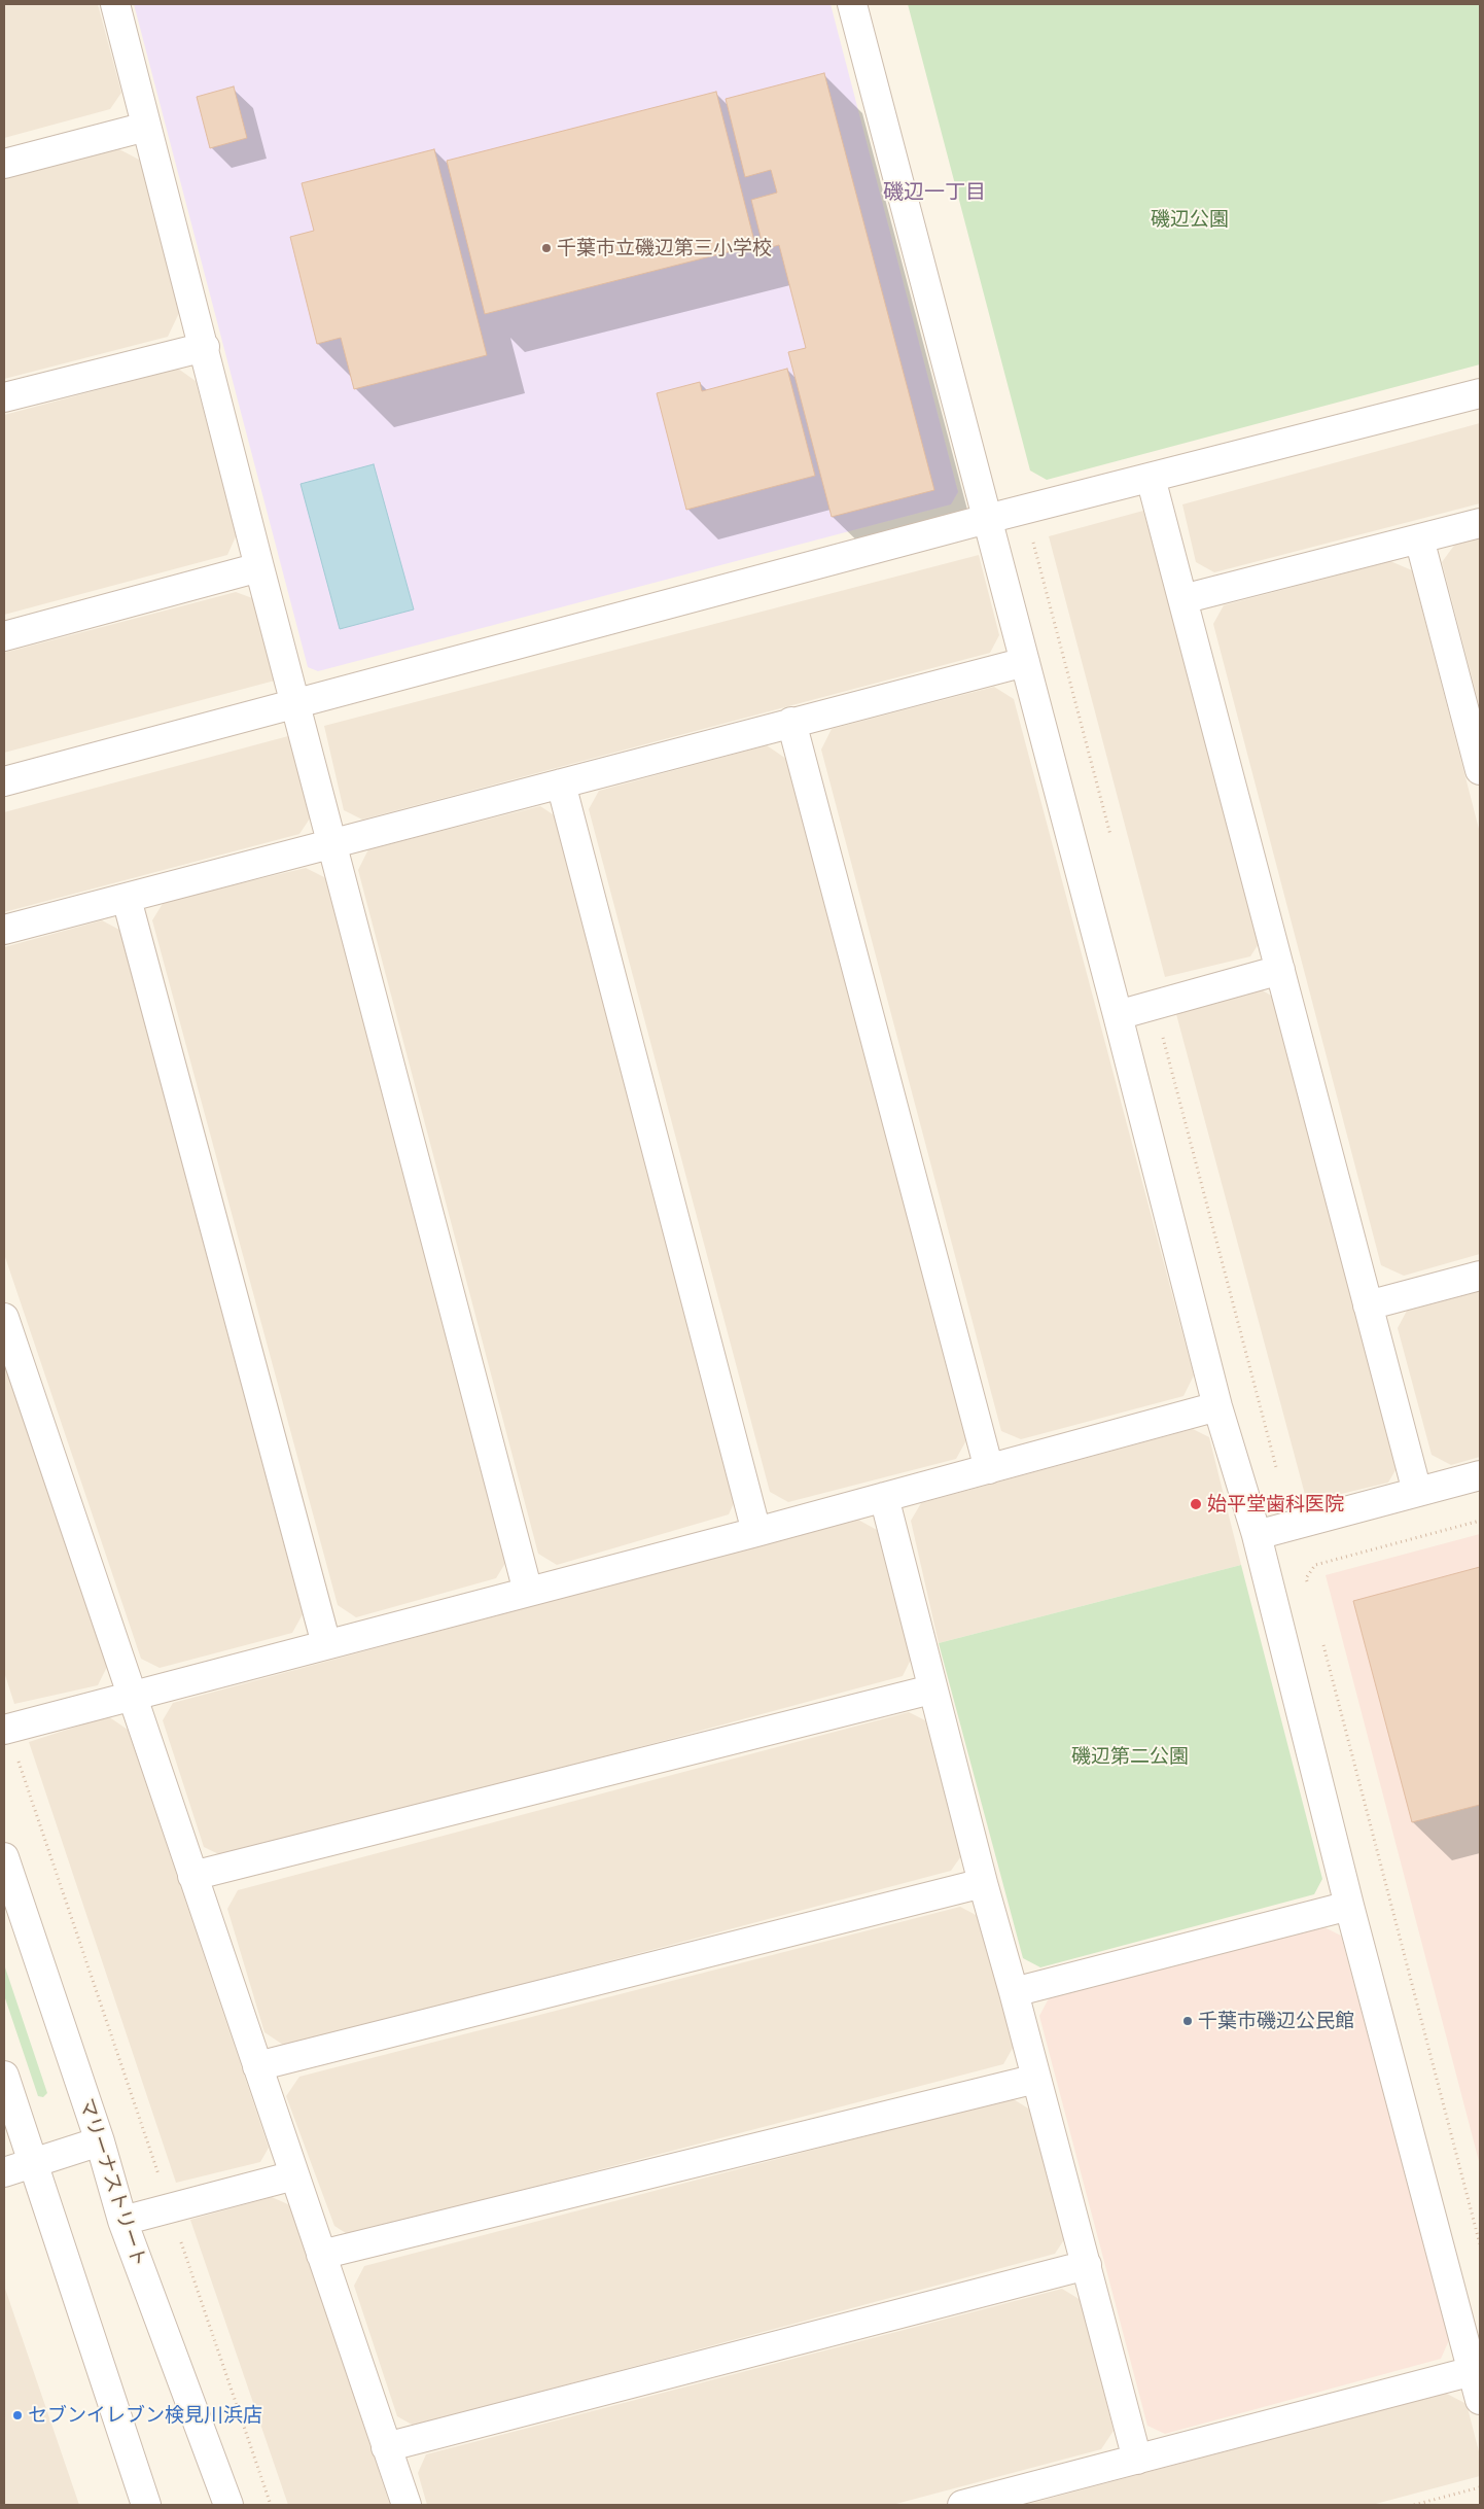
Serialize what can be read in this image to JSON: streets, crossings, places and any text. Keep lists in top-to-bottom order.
{
  "streets": {
    "street": ["マリーナストリート"]
  },
  "districts": ["磯辺一丁目"],
  "parks": ["磯辺公園", "磯辺第二公園"],
  "places": [
    "千葉市立磯辺第三小学校",
    "始平堂歯科医院",
    "千葉市磯辺公民館",
    "セブンイレブン検見川浜店"
  ]
}
